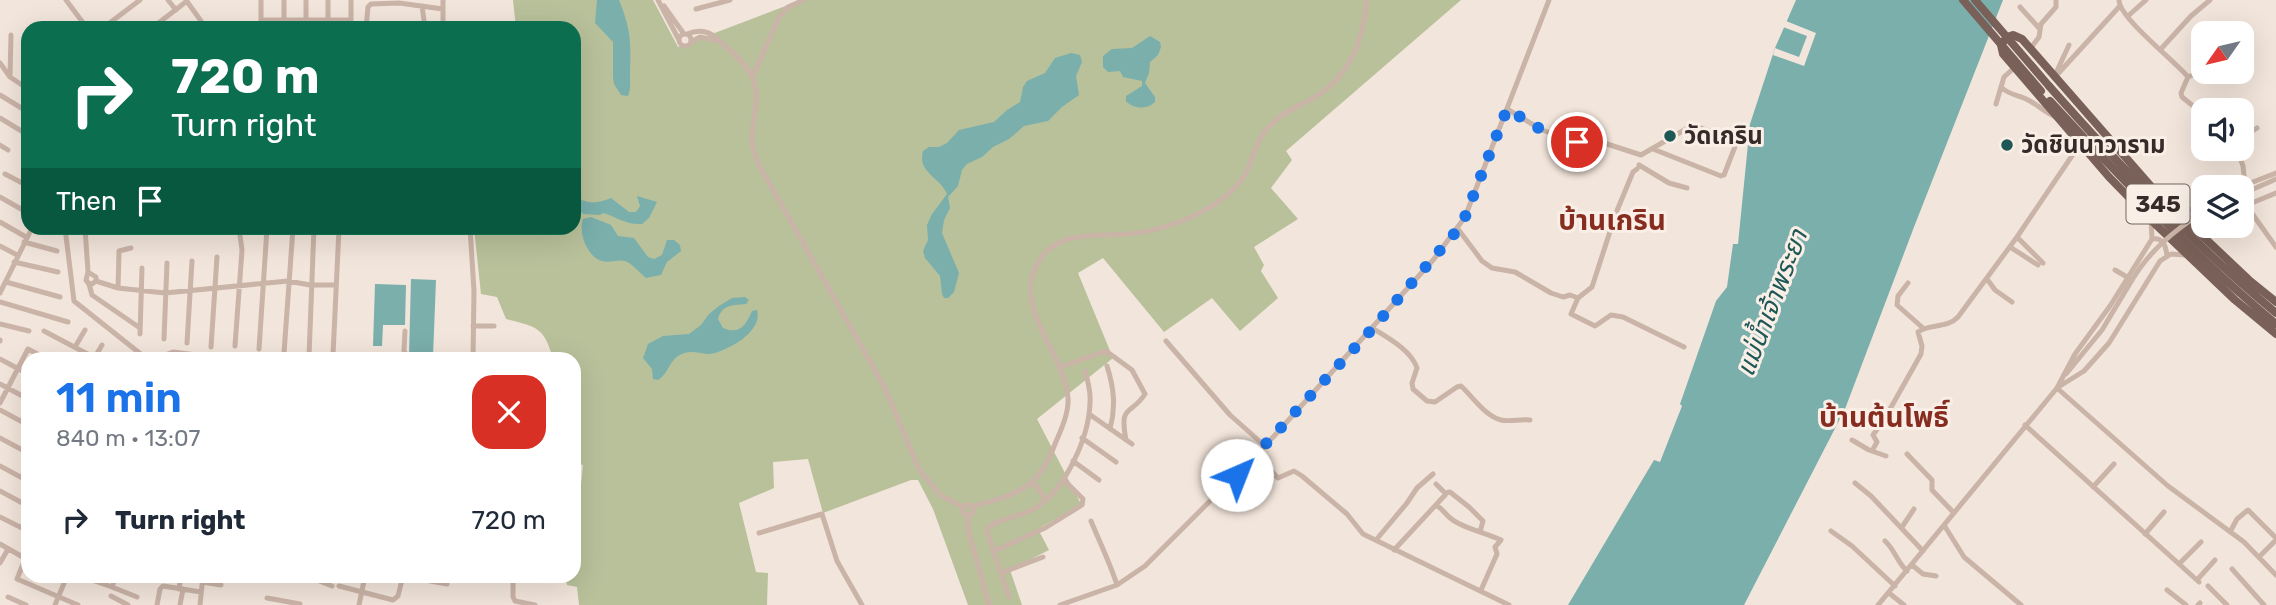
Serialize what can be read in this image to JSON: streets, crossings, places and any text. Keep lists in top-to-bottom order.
{
  "streets": {
    "main road": ["345"]
  },
  "districts": ["บ้านเกริน", "บ้านต้นโพธิ์"],
  "water": ["แม่น้ำเจ้าพระยา"],
  "places": ["วัดเกริน", "วัดชินนาวาราม"],
  "north": "bottom left",
  "page": {
    "turn": ["720 m", "Turn right"],
    "then": "Then",
    "heading": ["11 min", "840 m · 13:07"],
    "list": [
      {
        "name": "Turn right",
        "value": "720 m"
      }
    ]
  }
}
